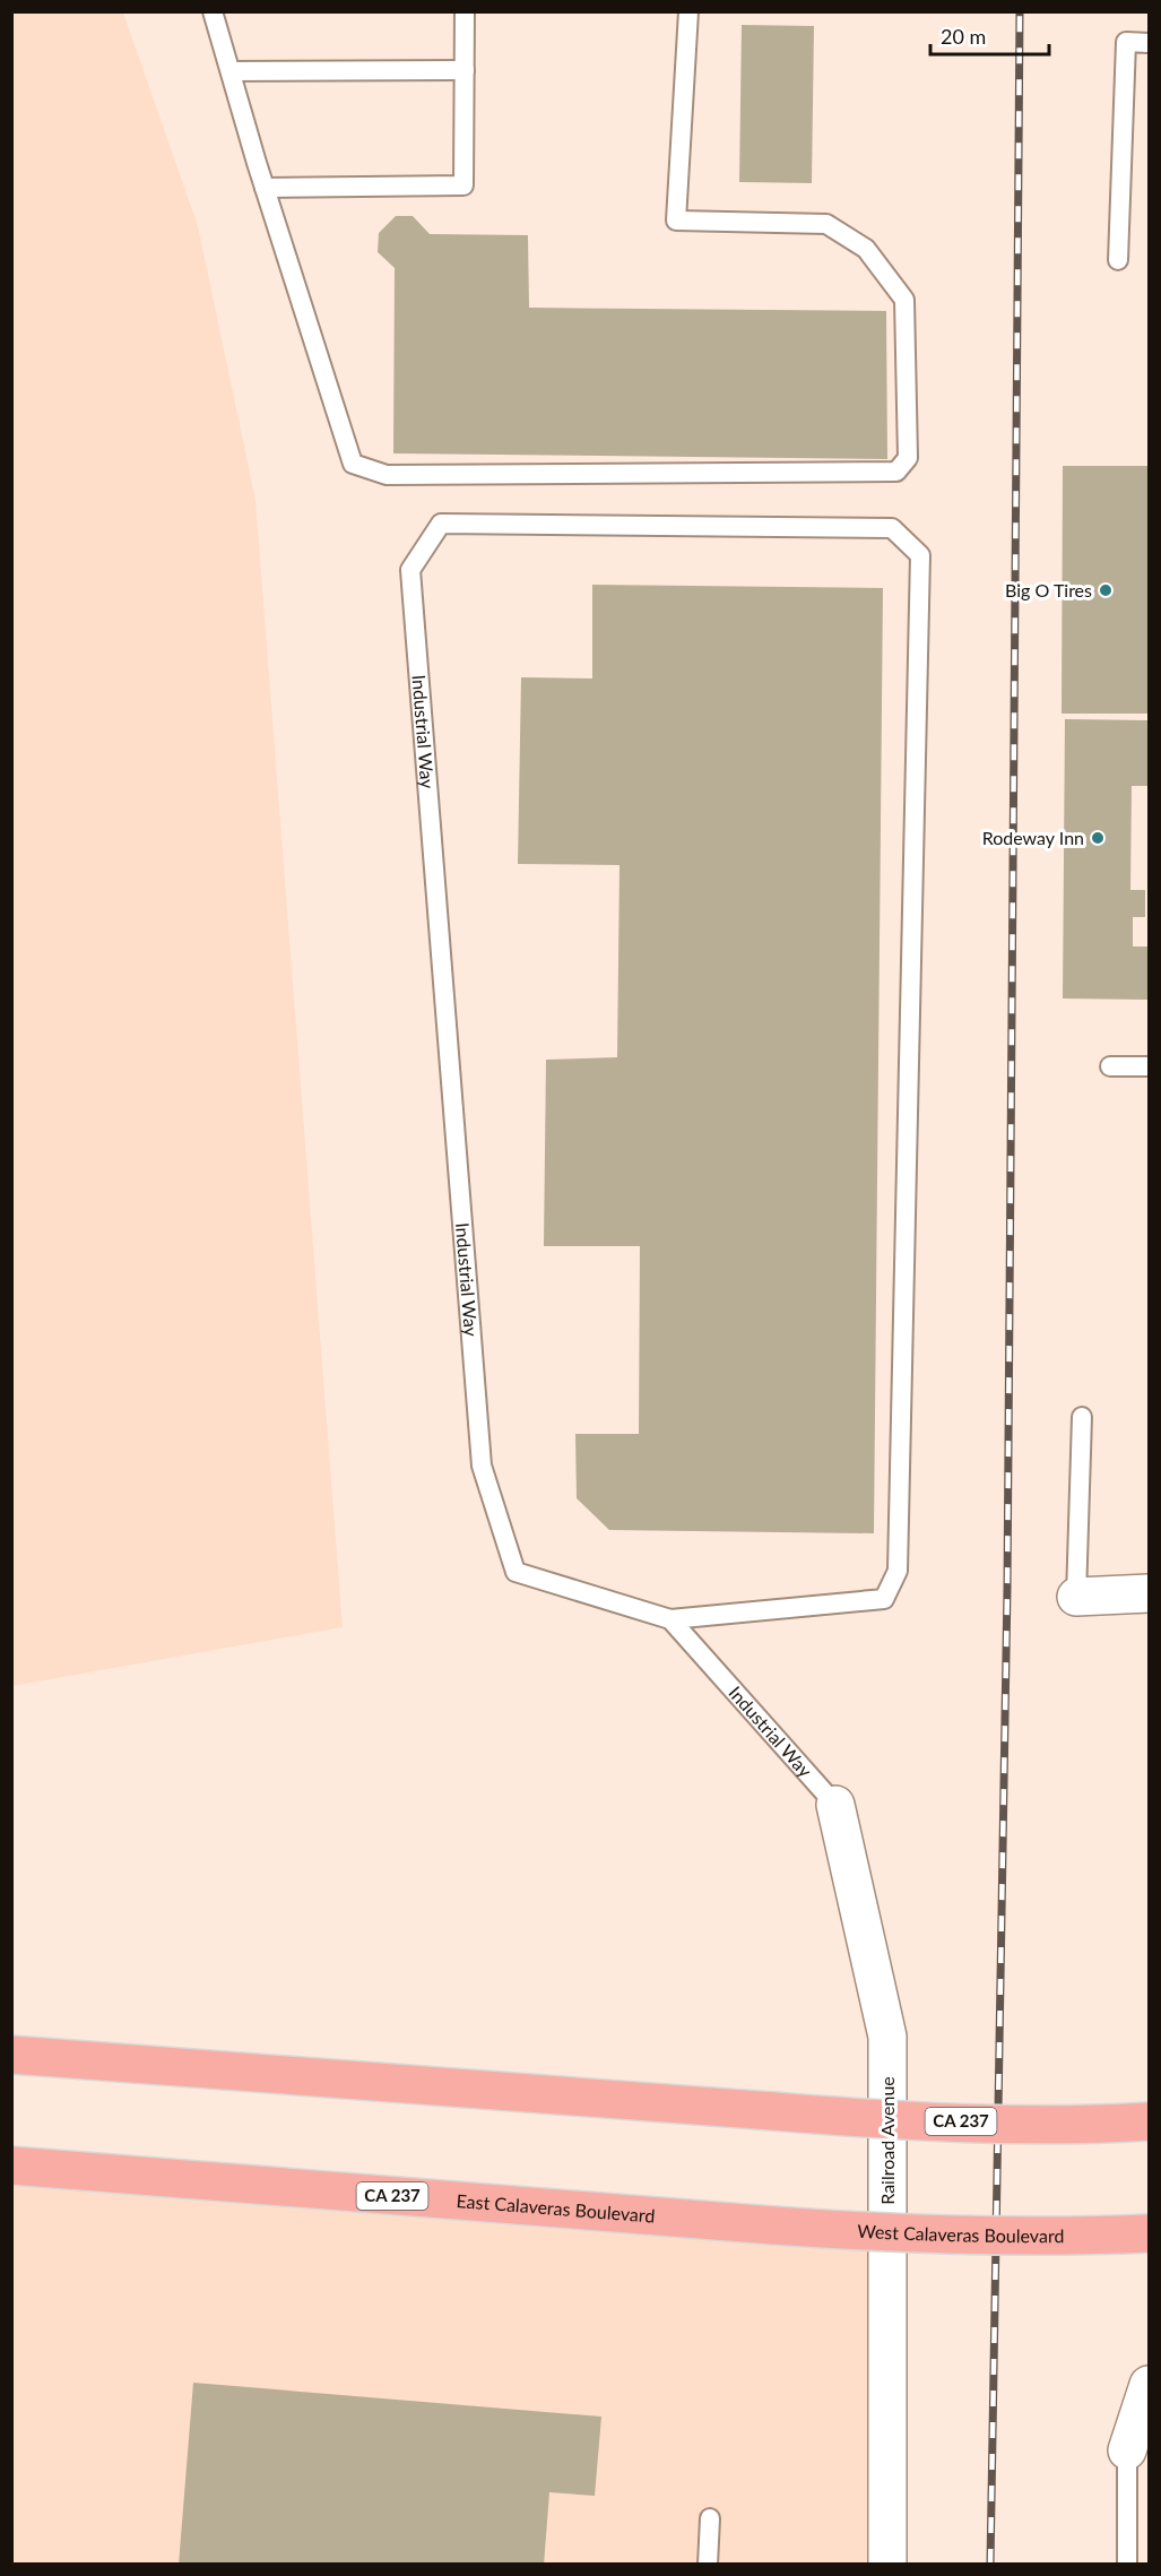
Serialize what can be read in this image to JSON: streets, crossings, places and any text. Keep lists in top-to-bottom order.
{
  "streets": {
    "highway": ["CA 237", "East Calaveras Boulevard", "West Calaveras Boulevard"],
    "street": ["Railroad Avenue"],
    "lane": ["Industrial Way"]
  },
  "crossings": [
    ["Industrial Way", "Railroad Avenue"],
    ["East Calaveras Boulevard", "West Calaveras Boulevard"]
  ],
  "places": ["Big O Tires", "Rodeway Inn"],
  "scale_bar": "20 m"
}
